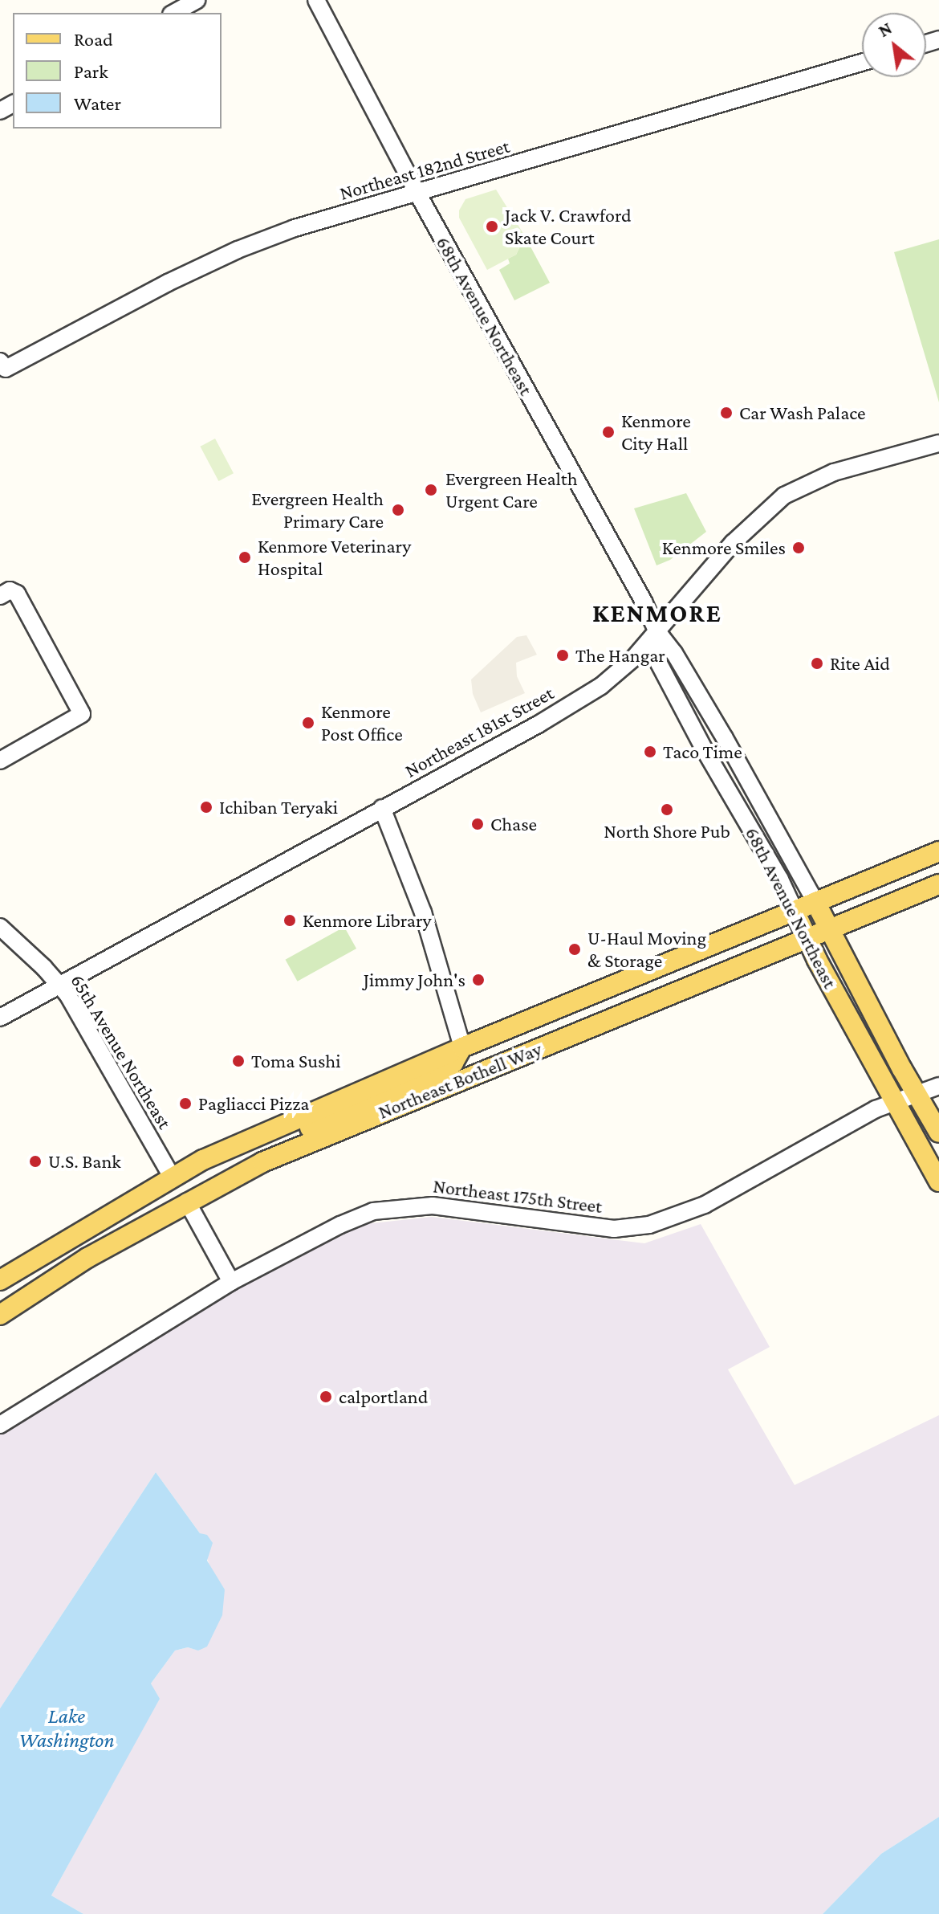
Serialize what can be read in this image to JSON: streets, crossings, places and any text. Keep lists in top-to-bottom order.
{
  "streets": {
    "main road": ["68th Avenue Northeast", "Northeast Bothell Way"],
    "street": [
      "Northeast 182nd Street",
      "Northeast 181st Street",
      "65th Avenue Northeast",
      "Northeast 175th Street"
    ]
  },
  "crossings": [
    ["Northeast 182nd Street", "68th Avenue Northeast"],
    ["68th Avenue Northeast", "Northeast 181st Street"],
    ["68th Avenue Northeast", "Northeast Bothell Way"],
    ["68th Avenue Northeast", "Northeast 175th Street"],
    ["Northeast 181st Street", "65th Avenue Northeast"],
    ["65th Avenue Northeast", "Northeast Bothell Way"]
  ],
  "districts": ["KENMORE"],
  "water": ["Lake Washington"],
  "places": [
    "Jack V. Crawford Skate Court",
    "Car Wash Palace",
    "Kenmore City Hall",
    "Evergreen Health Urgent Care",
    "Evergreen Health Primary Care",
    "Kenmore Smiles",
    "Kenmore Veterinary Hospital",
    "The Hangar",
    "Rite Aid",
    "Kenmore Post Office",
    "Taco Time",
    "Ichiban Teryaki",
    "North Shore Pub",
    "Chase",
    "Kenmore Library",
    "U-Haul Moving & Storage",
    "Jimmy John's",
    "Toma Sushi",
    "Pagliacci Pizza",
    "U.S. Bank",
    "calportland"
  ],
  "legend": ["Road", "Park", "Water"],
  "north": "top left"
}
